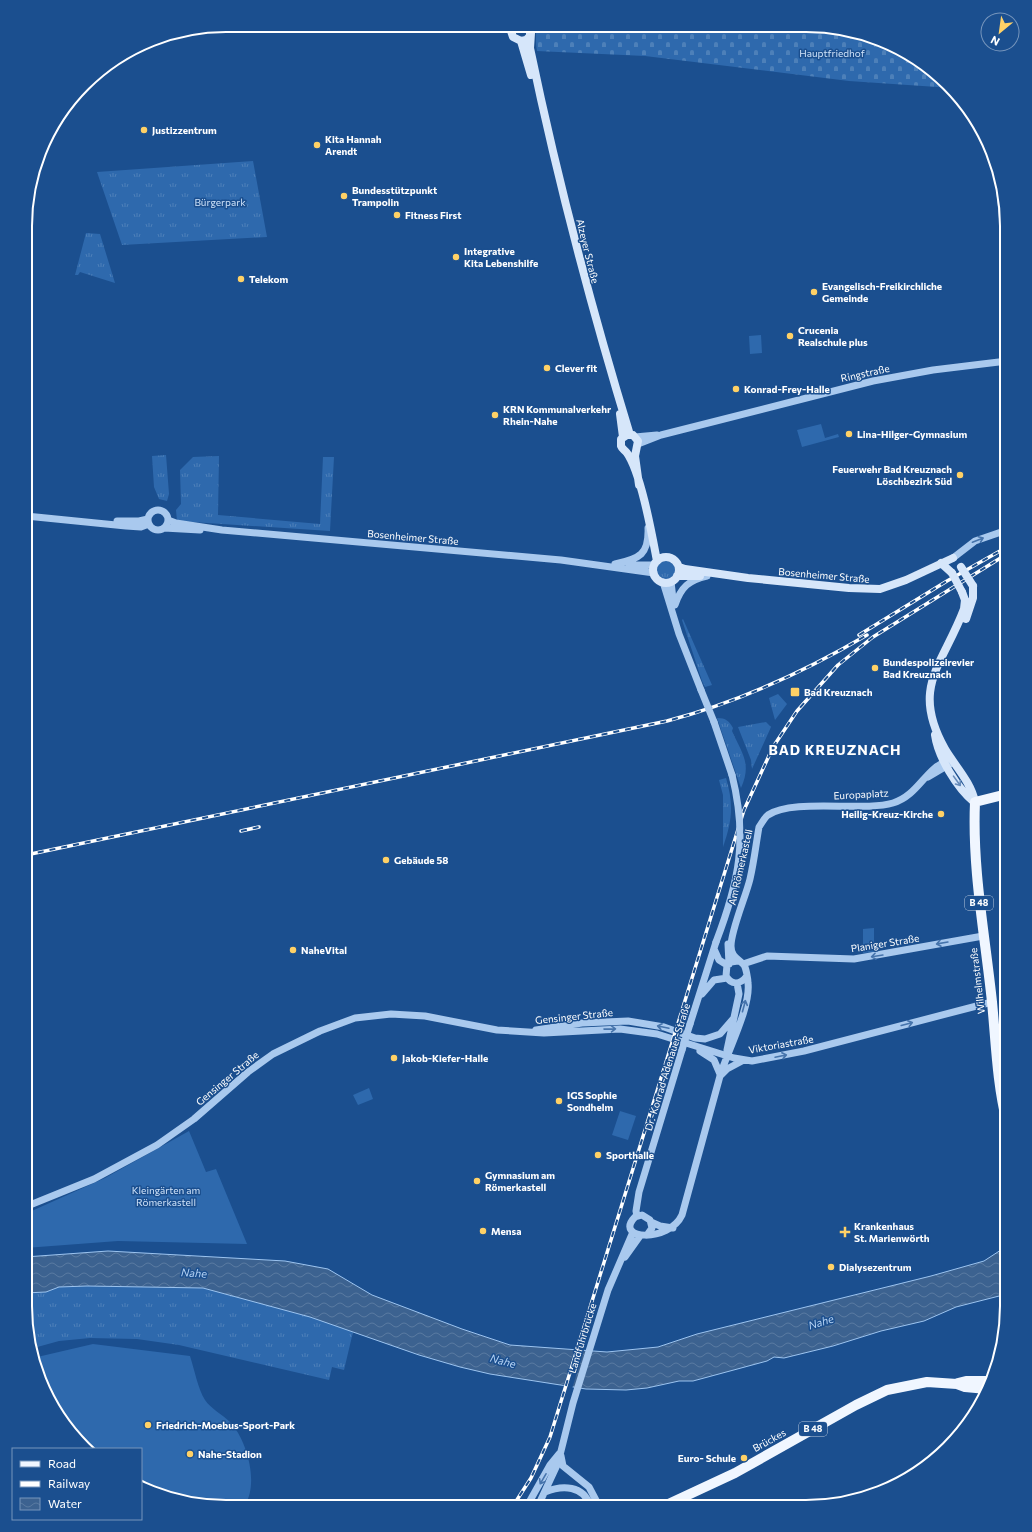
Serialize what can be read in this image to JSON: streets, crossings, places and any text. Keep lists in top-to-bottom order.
{
  "streets": {
    "main road": [
      "Alzeyer Straße",
      "Bosenheimer Straße",
      "B 48",
      "Wilhelmstraße",
      "Brückes"
    ],
    "street": [
      "Ringstraße",
      "Europaplatz",
      "Am Römerkastell",
      "Planiger Straße",
      "Gensinger Straße",
      "Viktoriastraße",
      "Dr.-Konrad-Adenauer-Straße",
      "Landfuhrbrücke"
    ]
  },
  "crossings": [
    ["Alzeyer Straße", "Ringstraße"],
    ["Alzeyer Straße", "Bosenheimer Straße"],
    ["Bosenheimer Straße", "Wilhelmstraße"],
    ["Europaplatz", "Am Römerkastell"],
    ["Europaplatz", "Wilhelmstraße"],
    ["Am Römerkastell", "Planiger Straße"],
    ["Am Römerkastell", "Gensinger Straße"],
    ["Am Römerkastell", "Viktoriastraße"],
    ["Planiger Straße", "Wilhelmstraße"],
    ["Wilhelmstraße", "Viktoriastraße"],
    ["Gensinger Straße", "Viktoriastraße"]
  ],
  "one_way": ["Planiger Straße", "Viktoriastraße"],
  "districts": ["BAD KREUZNACH"],
  "water": ["Nahe"],
  "parks": ["Hauptfriedhof", "Bürgerpark", "Kleingärten am Römerkastell"],
  "places": {
    "other": [
      "Justizzentrum",
      "Kita Hannah Arendt",
      "Bundesstützpunkt Trampolin",
      "Fitness First",
      "Integrative Kita Lebenshilfe",
      "Telekom",
      "Evangelisch-Freikirchliche Gemeinde",
      "Crucenia Realschule plus",
      "Clever fit",
      "Konrad-Frey-Halle",
      "KRN Kommunalverkehr Rhein-Nahe",
      "Lina-Hilger-Gymnasium",
      "Feuerwehr Bad Kreuznach Löschbezirk Süd",
      "Bundespolizeirevier Bad Kreuznach",
      "Heilig-Kreuz-Kirche",
      "Gebäude 58",
      "NaheVital",
      "Jakob-Kiefer-Halle",
      "IGS Sophie Sondhelm",
      "Sporthalle",
      "Gymnasium am Römerkastell",
      "Mensa",
      "Dialysezentrum",
      "Friedrich-Moebus-Sport-Park",
      "Nahe-Stadion",
      "Euro- Schule"
    ],
    "transit": ["Bad Kreuznach"],
    "health": ["Krankenhaus St. Marienwörth"]
  },
  "legend": ["Road", "Railway", "Water"],
  "north": "bottom left"
}
